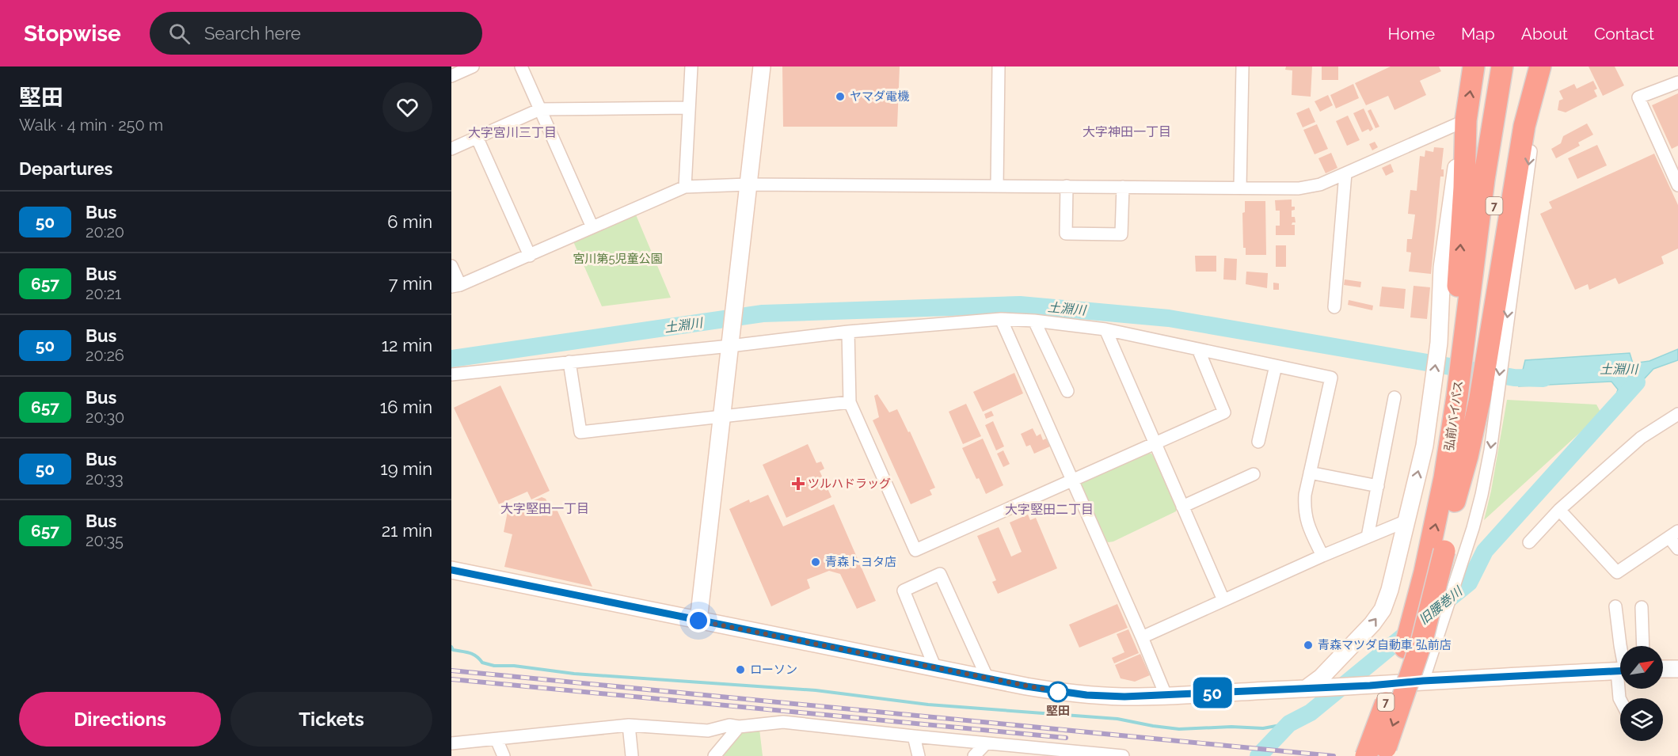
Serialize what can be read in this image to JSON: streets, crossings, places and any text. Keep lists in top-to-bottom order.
{
  "streets": {
    "highway": ["7", "弘前バイパス"]
  },
  "districts": [
    "大字神田一丁目",
    "大字宮川三丁目",
    "大字堅田一丁目",
    "大字堅田二丁目"
  ],
  "water": ["土淵川", "旧腰巻川"],
  "parks": ["宮川第5児童公園"],
  "places": {
    "other": [
      "ヤマダ電機",
      "青森トヨタ店",
      "青森マツダ自動車 弘前店",
      "ローソン",
      "堅田"
    ],
    "health": ["ツルハドラッグ"]
  },
  "lines": ["bus line 50"],
  "north": "top right",
  "page": {
    "header": "Stopwise",
    "search": "Search here",
    "nav": [
      "Home",
      "Map",
      "About",
      "Contact"
    ],
    "heading": [
      ["堅田", "Walk · 4 min · 250 m"],
      "Departures"
    ],
    "on_map": "50",
    "list": [
      {
        "mark": "50",
        "name": "Bus",
        "note": "20:20",
        "value": "6 min"
      },
      {
        "mark": "657",
        "name": "Bus",
        "note": "20:21",
        "value": "7 min"
      },
      {
        "mark": "50",
        "name": "Bus",
        "note": "20:26",
        "value": "12 min"
      },
      {
        "mark": "657",
        "name": "Bus",
        "note": "20:30",
        "value": "16 min"
      },
      {
        "mark": "50",
        "name": "Bus",
        "note": "20:33",
        "value": "19 min"
      },
      {
        "mark": "657",
        "name": "Bus",
        "note": "20:35",
        "value": "21 min"
      }
    ],
    "buttons": ["Directions", "Tickets"]
  }
}
